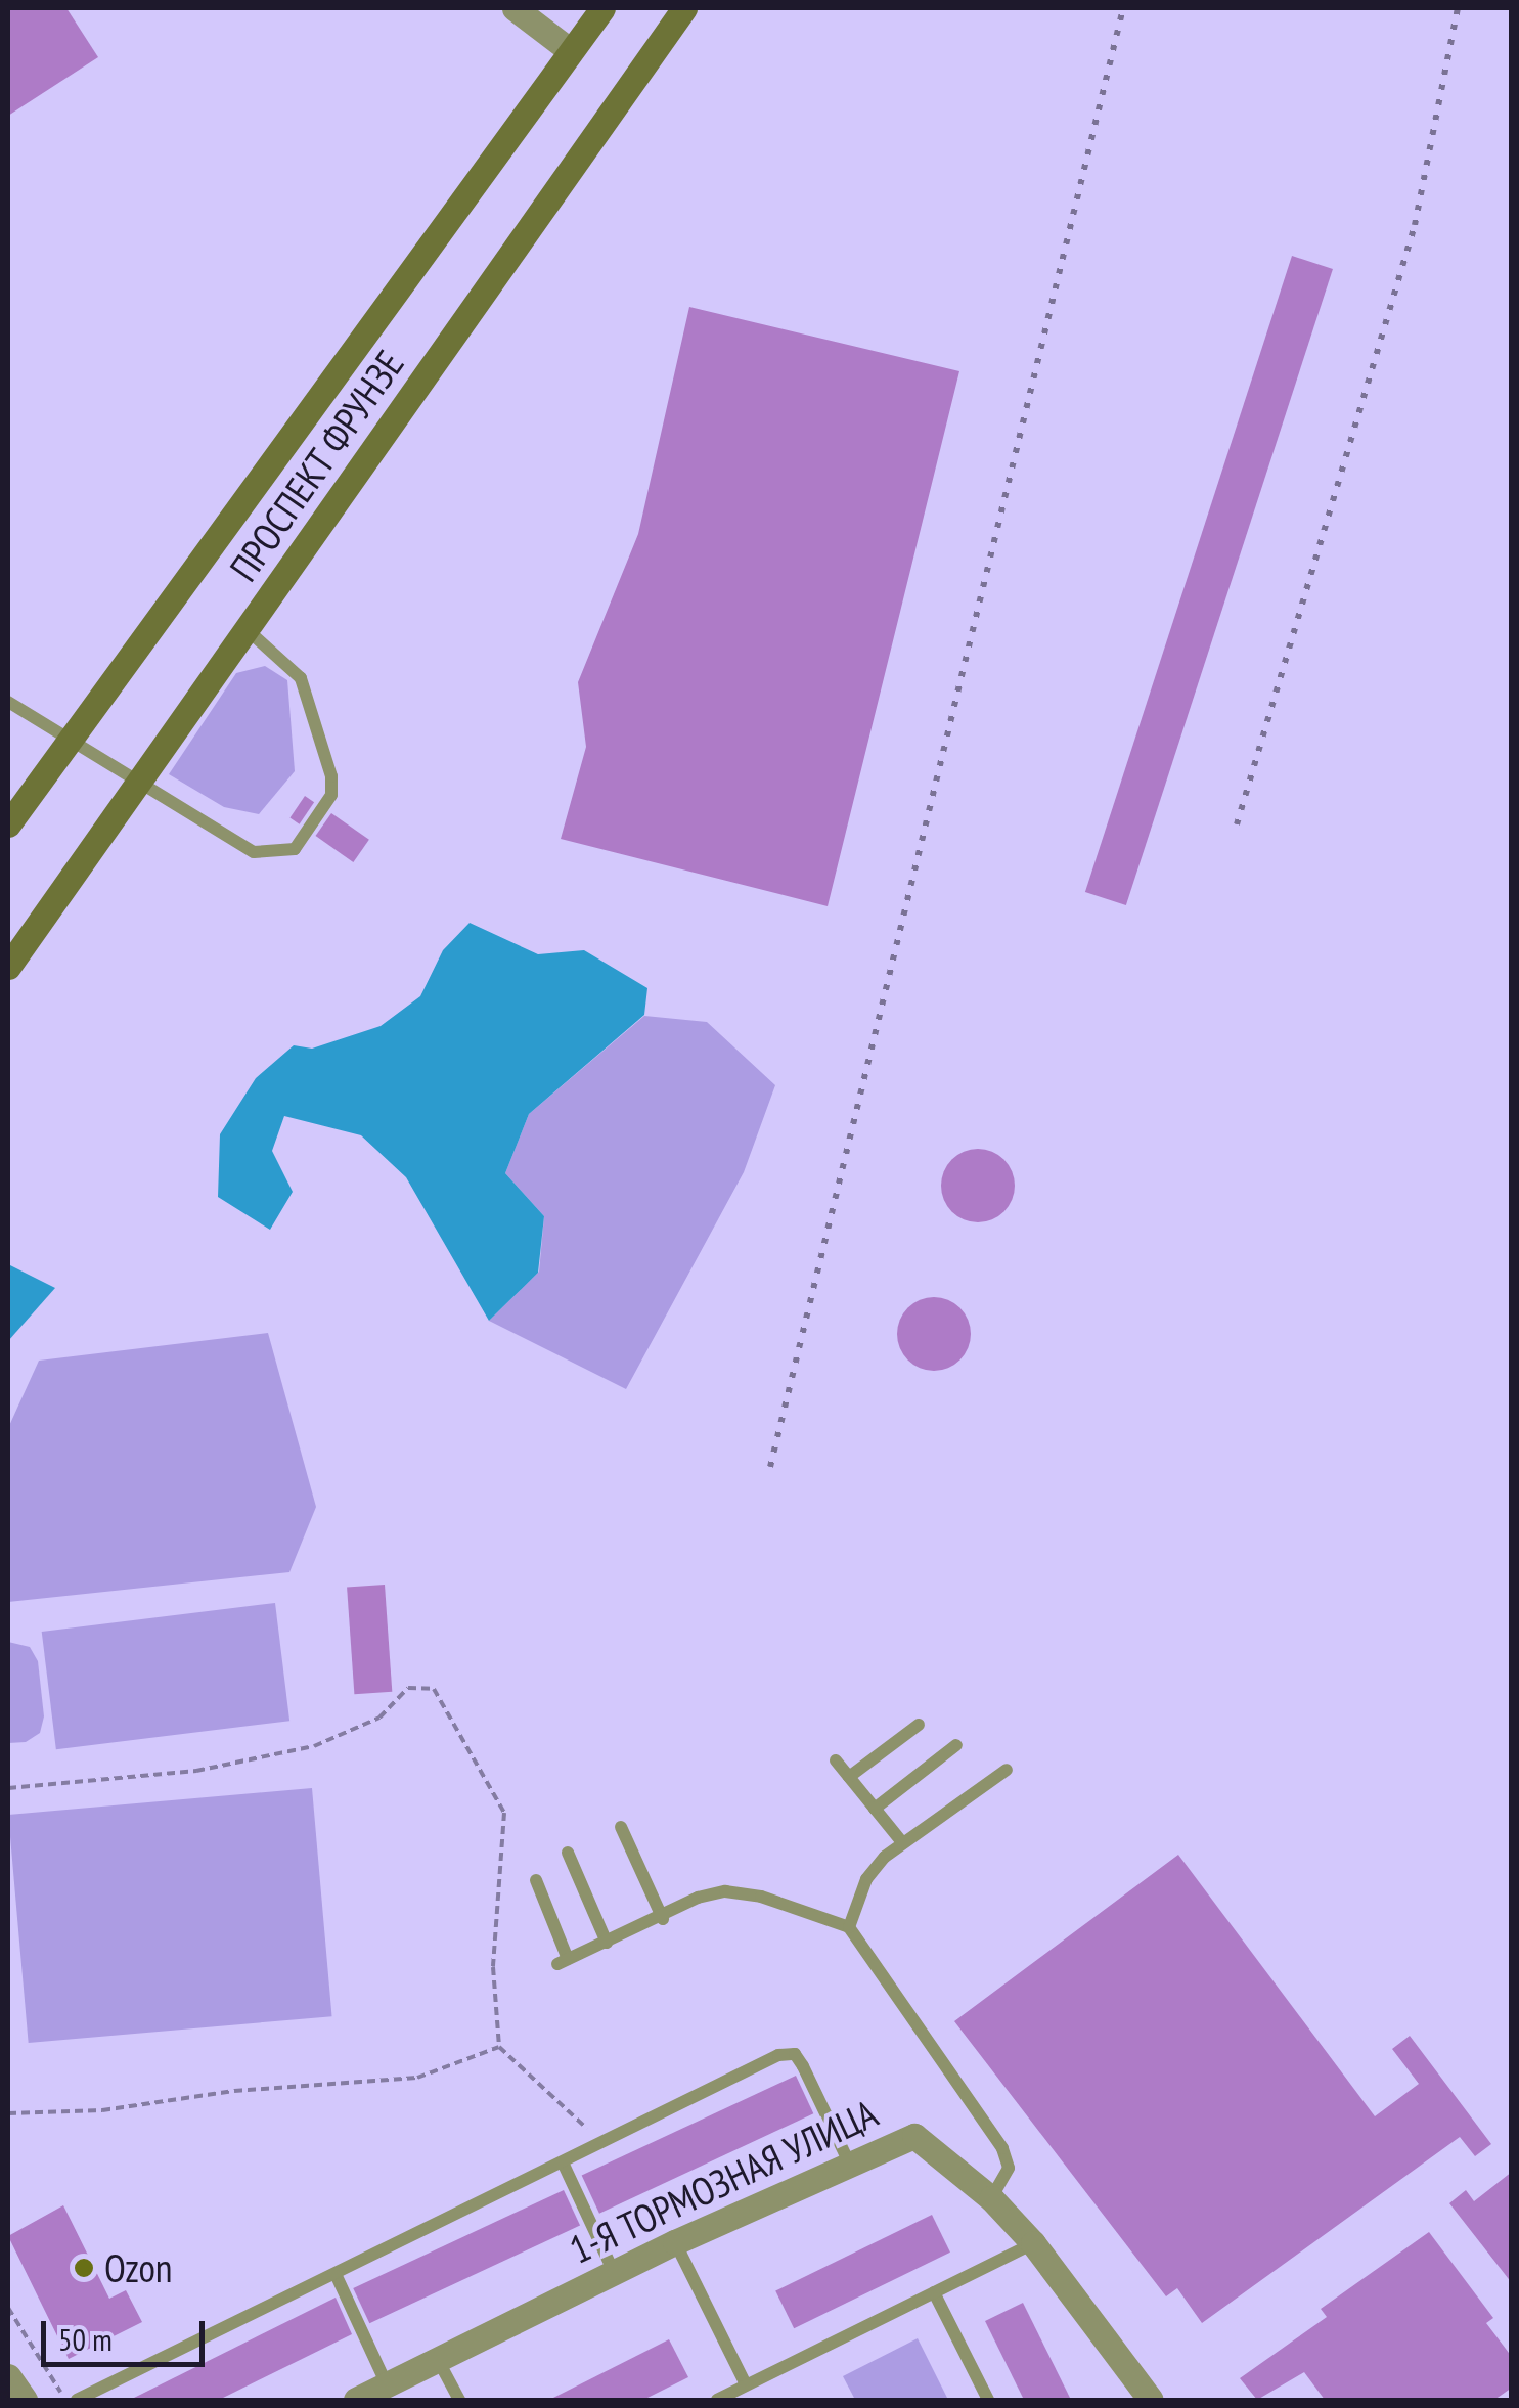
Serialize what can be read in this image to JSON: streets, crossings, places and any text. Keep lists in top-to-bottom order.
{
  "streets": {
    "main road": ["ПРОСПЕКТ ФРУНЗЕ"],
    "street": ["1-Я ТОРМОЗНАЯ УЛИЦА"]
  },
  "places": ["Ozon"],
  "scale_bar": "50 m"
}
